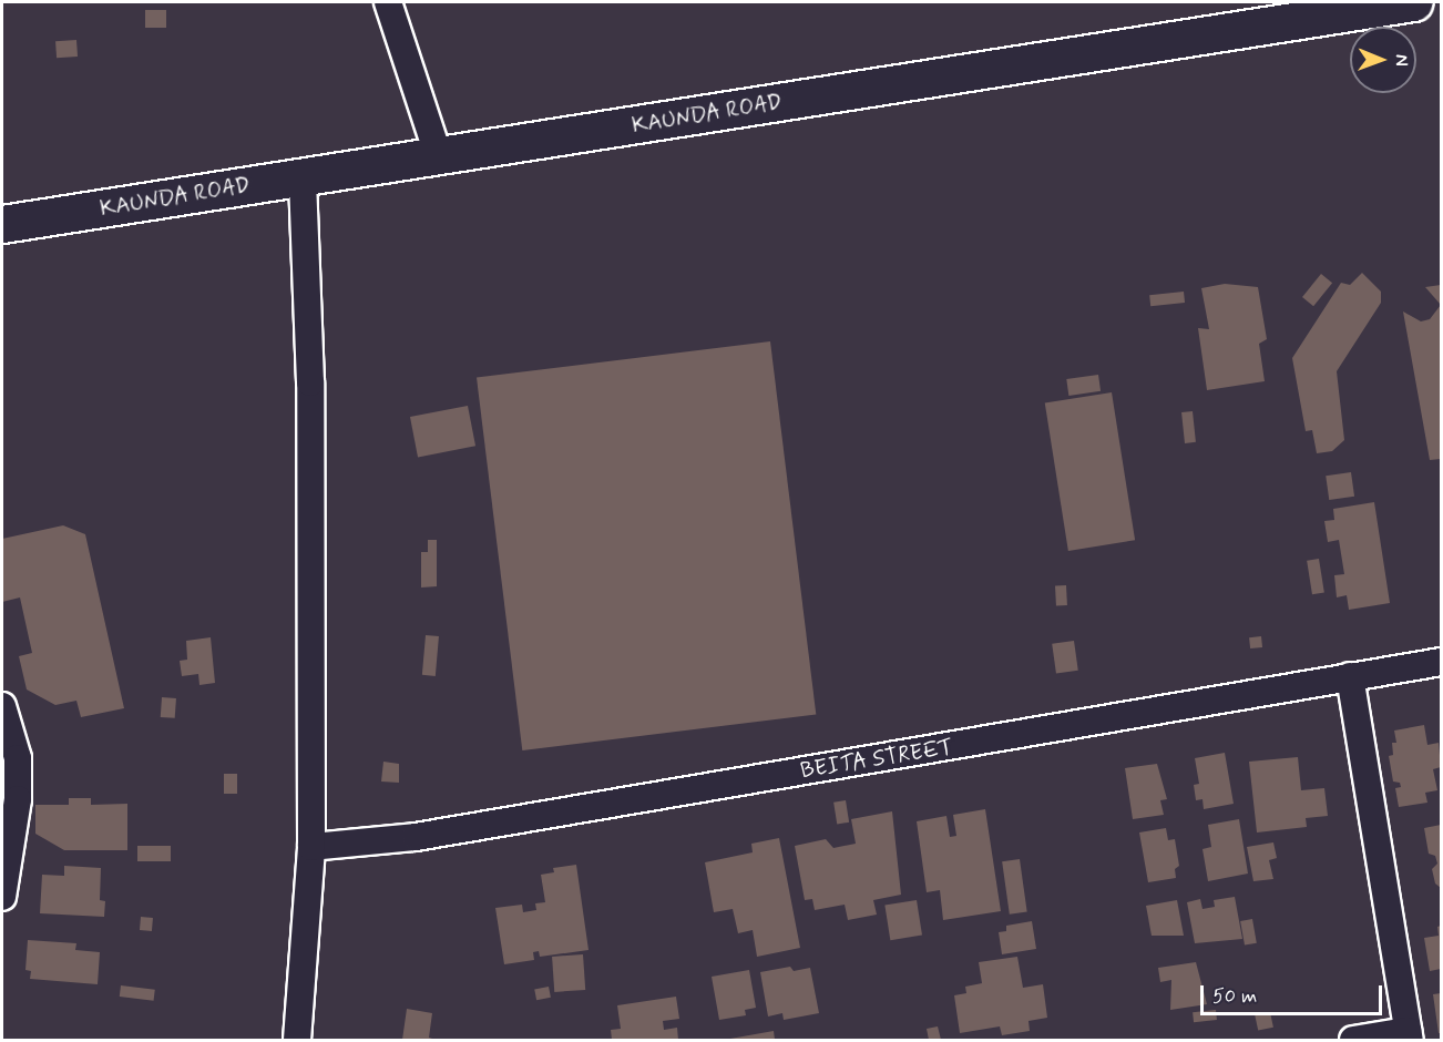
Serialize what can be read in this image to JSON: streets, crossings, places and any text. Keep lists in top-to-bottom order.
{
  "streets": {
    "main road": ["KAUNDA ROAD"],
    "street": ["BEITA STREET"]
  },
  "scale_bar": "50 m",
  "north": "right"
}
